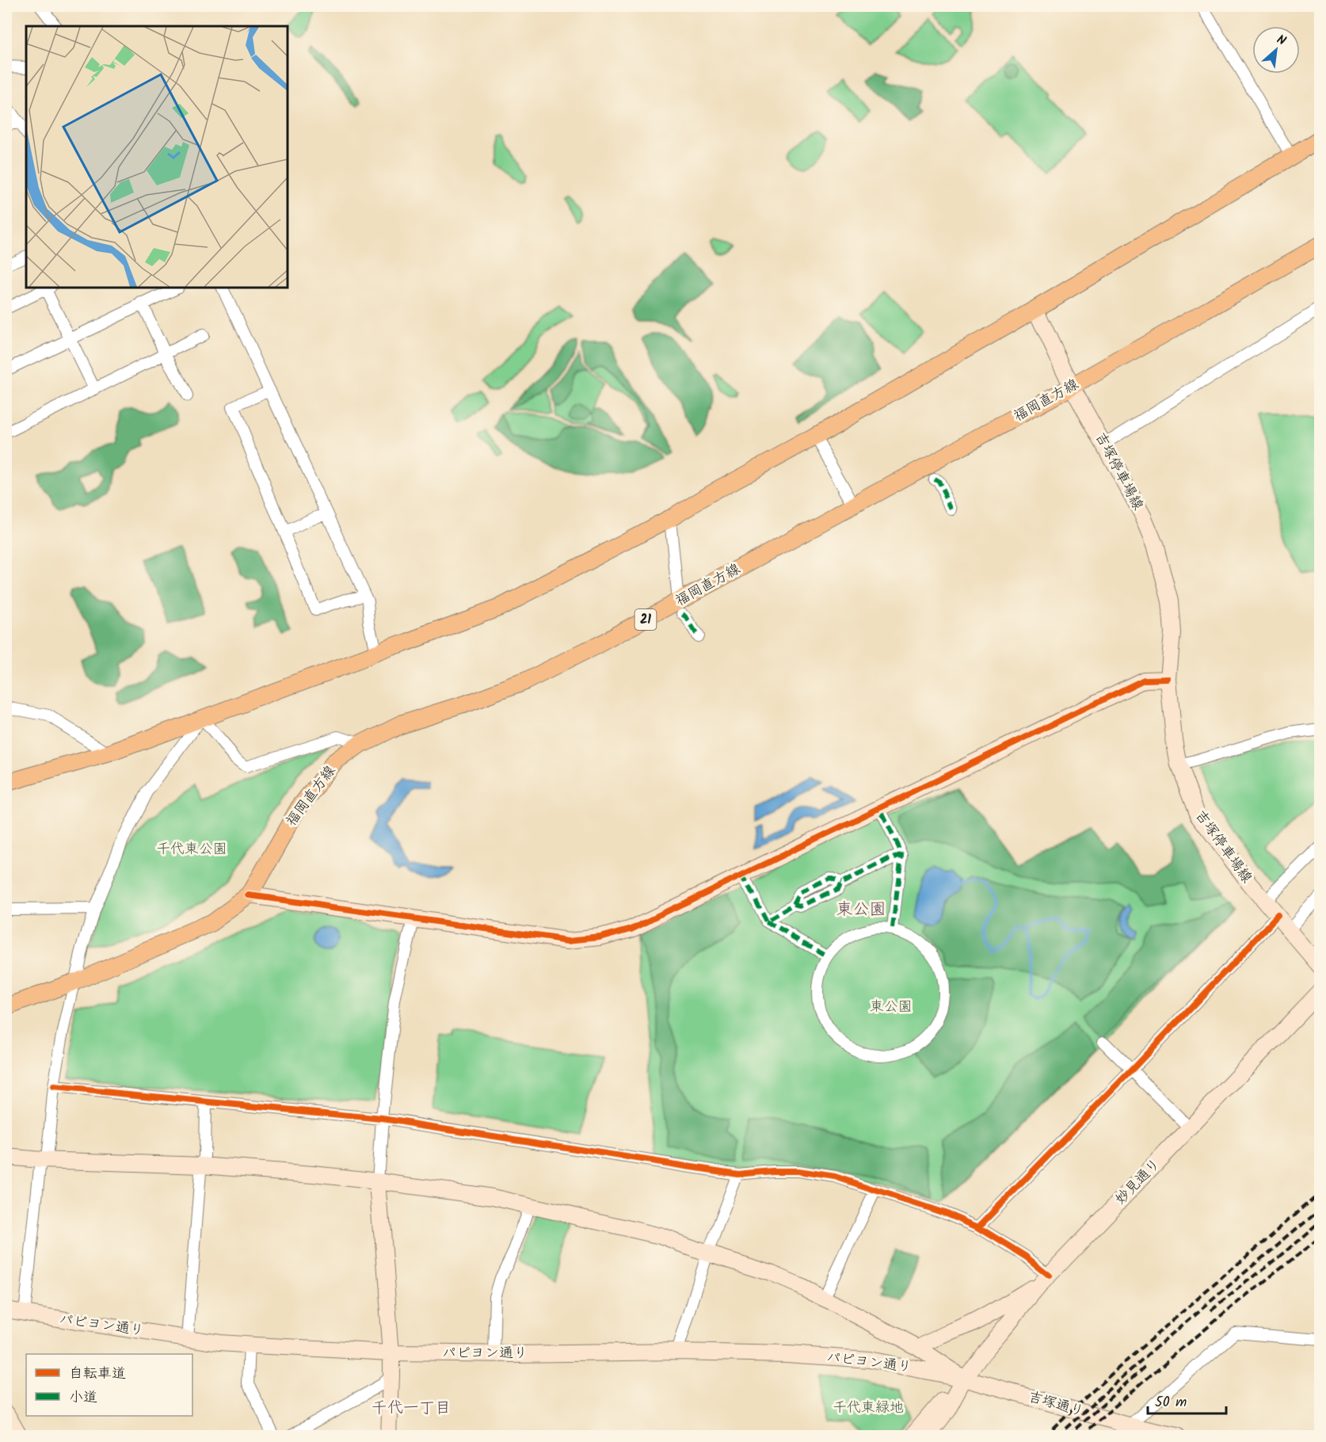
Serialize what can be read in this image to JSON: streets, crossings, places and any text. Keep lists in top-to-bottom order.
{
  "streets": {
    "main road": [
      "福岡直方線",
      "吉塚停車場線",
      "21",
      "妙見通り",
      "パピヨン通り",
      "吉塚通り"
    ]
  },
  "crossings": [
    ["福岡直方線", "吉塚停車場線"],
    ["妙見通り", "パピヨン通り"],
    ["妙見通り", "吉塚通り"],
    ["パピヨン通り", "吉塚通り"]
  ],
  "districts": ["東公園", "千代一丁目"],
  "parks": ["千代東公園", "東公園", "千代東緑地"],
  "legend": ["自転車道", "小道"],
  "scale_bar": "50 m",
  "north": "top right"
}
